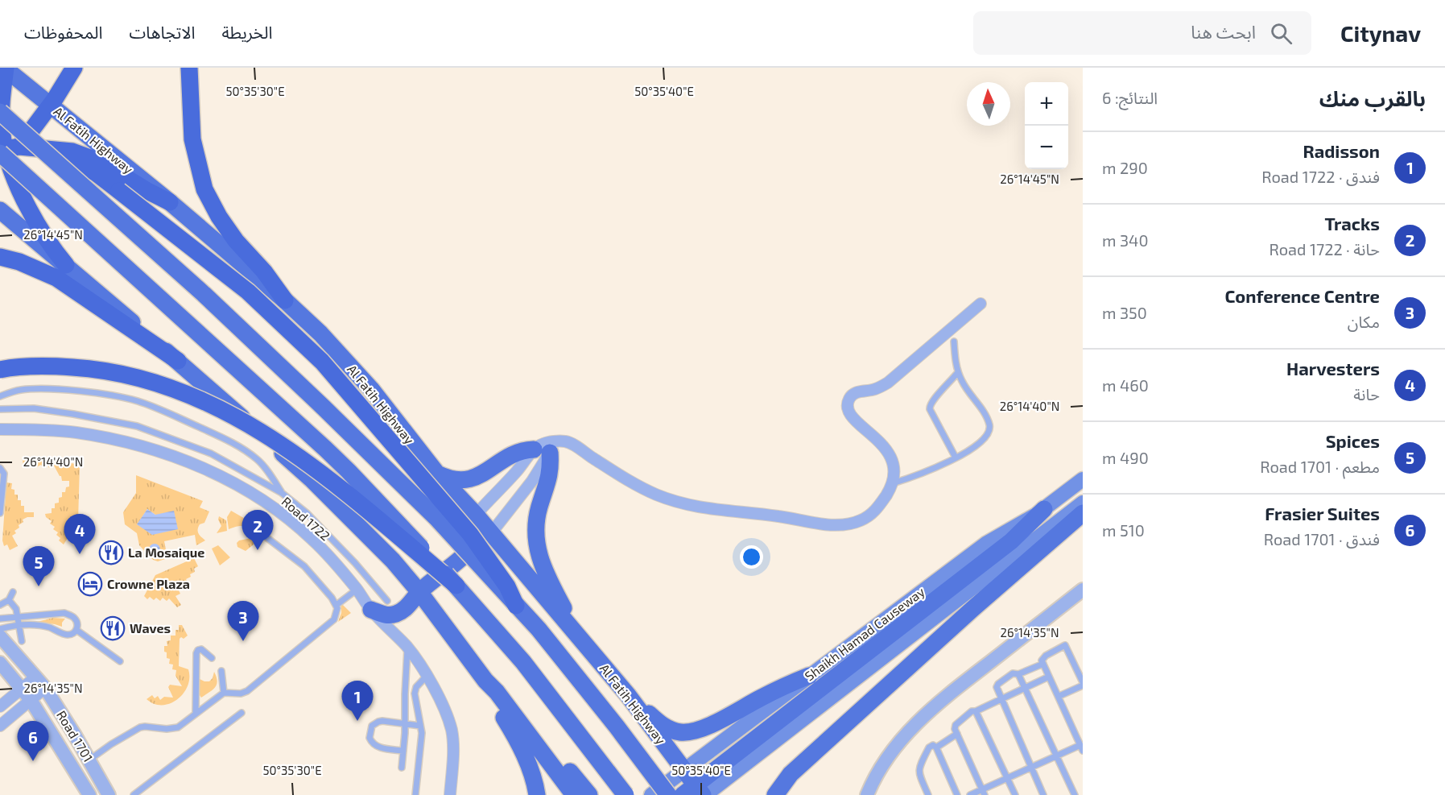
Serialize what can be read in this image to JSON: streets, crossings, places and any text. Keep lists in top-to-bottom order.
{
  "streets": {
    "main road": ["Al Fatih Highway", "Shaikh Hamad Causeway"],
    "street": ["Road 1722", "Road 1701"]
  },
  "crossings": [
    ["Al Fatih Highway", "Shaikh Hamad Causeway"]
  ],
  "places": {
    "restaurant": ["La Mosaique", "Waves"],
    "hotel": ["Crowne Plaza"]
  },
  "north": "top",
  "page": {
    "header": "Citynav",
    "search": "ابحث هنا",
    "nav": ["الخريطة", "الاتجاهات", "المحفوظات"],
    "heading": ["بالقرب منك", "النتائج: 6"],
    "map_buttons": ["+", "−"],
    "list": [
      {
        "mark": "1",
        "name": "Radisson",
        "note": "فندق · Road 1722",
        "value": "290 m"
      },
      {
        "mark": "2",
        "name": "Tracks",
        "note": "حانة · Road 1722",
        "value": "340 m"
      },
      {
        "mark": "3",
        "name": "Conference Centre",
        "note": "مكان",
        "value": "350 m"
      },
      {
        "mark": "4",
        "name": "Harvesters",
        "note": "حانة",
        "value": "460 m"
      },
      {
        "mark": "5",
        "name": "Spices",
        "note": "مطعم · Road 1701",
        "value": "490 m"
      },
      {
        "mark": "6",
        "name": "Frasier Suites",
        "note": "فندق · Road 1701",
        "value": "510 m"
      }
    ],
    "pins": [
      "2",
      "4",
      "5",
      "3",
      "1",
      "6"
    ]
  },
  "coordinates": [
    "50°35'30\"E",
    "50°35'40\"E",
    "26°14'45\"N",
    "26°14'40\"N",
    "26°14'35\"N"
  ]
}
